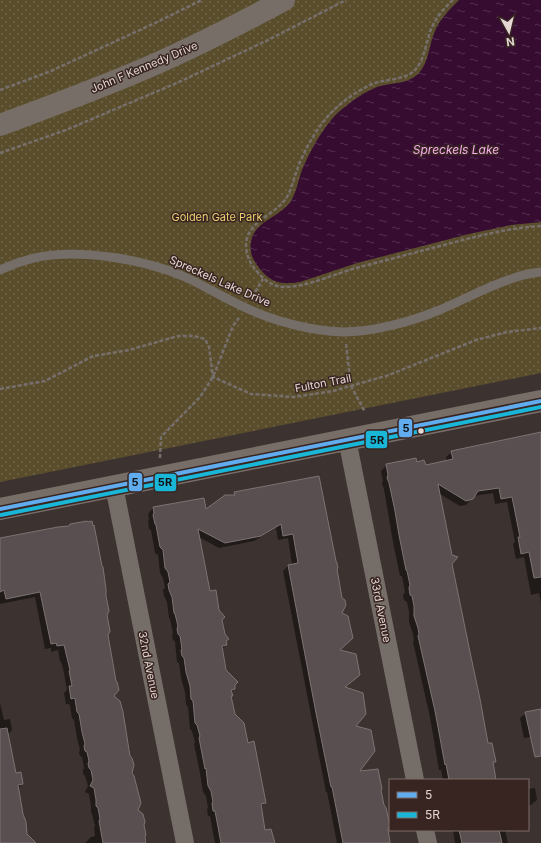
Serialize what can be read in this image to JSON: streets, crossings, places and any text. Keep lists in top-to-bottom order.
{
  "streets": {
    "main road": ["John F Kennedy Drive"],
    "street": ["33rd Avenue", "32nd Avenue"],
    "lane": ["Spreckels Lake Drive"],
    "path": ["Fulton Trail"]
  },
  "water": ["Spreckels Lake"],
  "parks": ["Golden Gate Park"],
  "lines": ["transit line 5", "transit line 5R"],
  "legend": ["5", "5R"],
  "north": "bottom"
}
